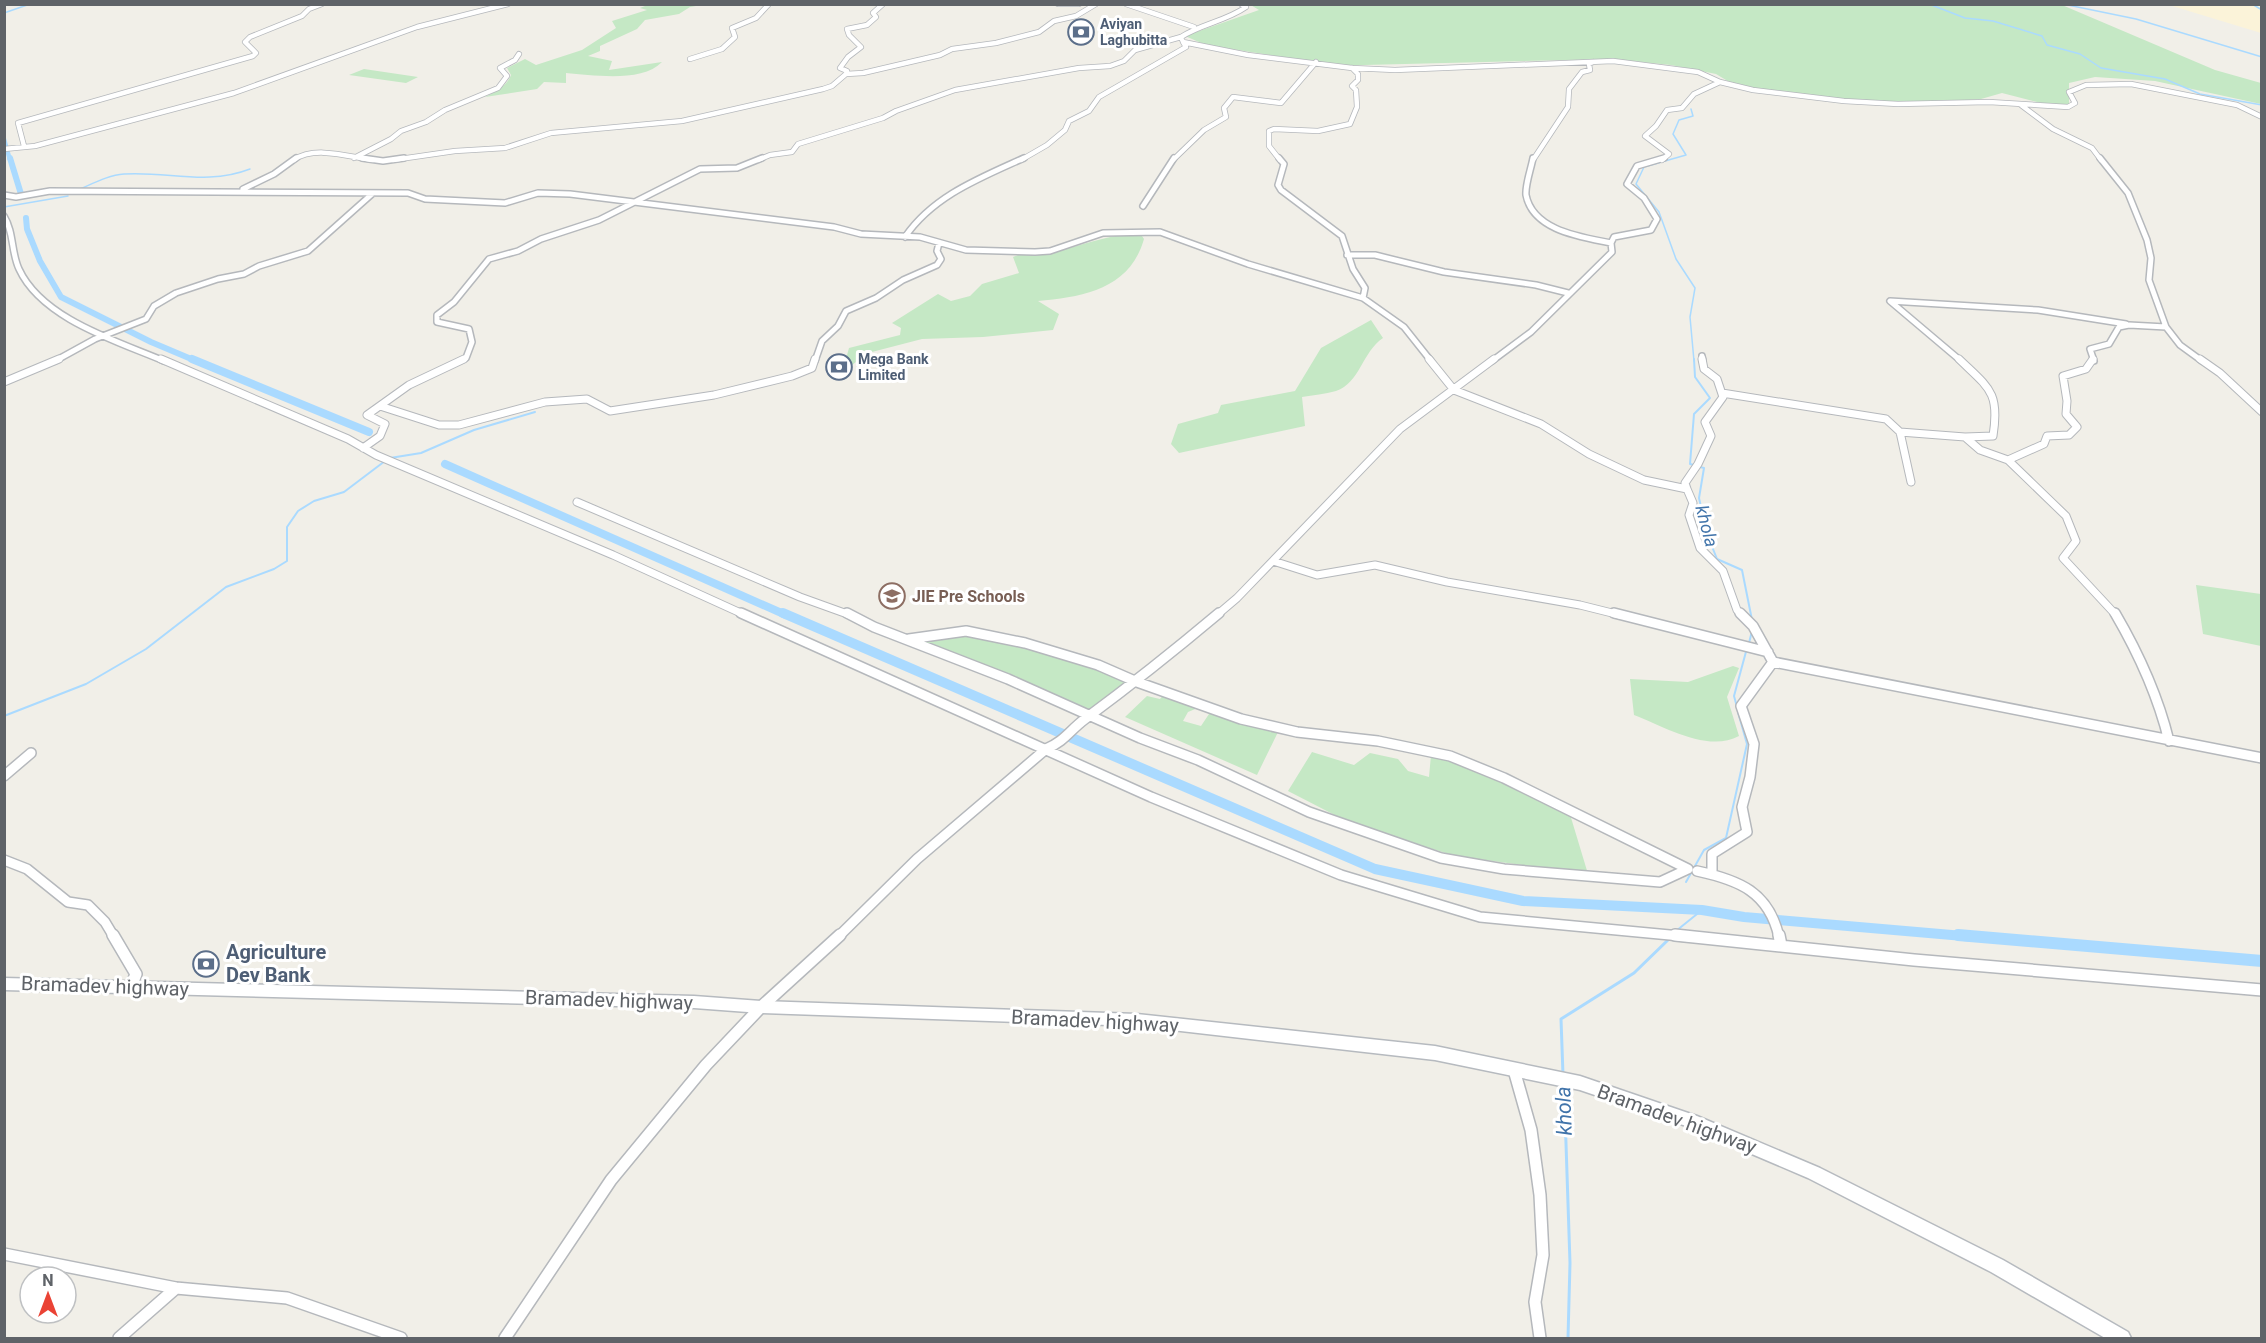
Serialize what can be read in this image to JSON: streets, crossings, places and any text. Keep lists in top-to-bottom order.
{
  "streets": {
    "street": ["Bramadev highway"]
  },
  "water": ["khola"],
  "places": {
    "bank": ["Aviyan Laghubitta", "Mega Bank Limited", "Agriculture Dev Bank"],
    "school or university": ["JIE Pre Schools"]
  },
  "north": "top"
}
